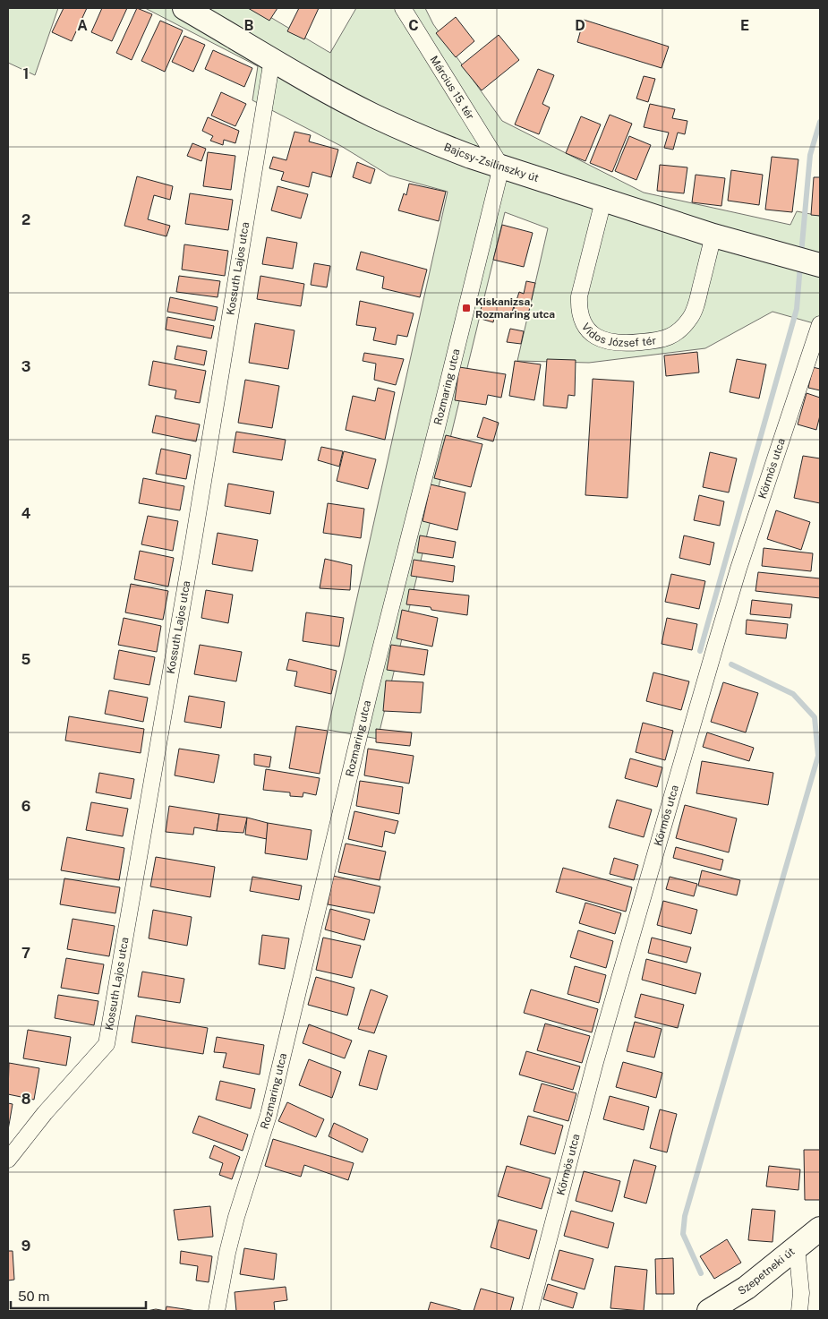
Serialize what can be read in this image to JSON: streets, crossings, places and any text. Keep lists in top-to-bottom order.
{
  "streets": {
    "main road": ["Bajcsy-Zsilinszky út", "Szepetneki út"],
    "street": [
      "Március 15. tér",
      "Kossuth Lajos utca",
      "Vidos József tér",
      "Rozmaring utca",
      "Körmös utca"
    ]
  },
  "crossings": [
    ["Március 15. tér", "Bajcsy-Zsilinszky út"],
    ["Március 15. tér", "Rozmaring utca"],
    ["Bajcsy-Zsilinszky út", "Kossuth Lajos utca"],
    ["Bajcsy-Zsilinszky út", "Vidos József tér"],
    ["Bajcsy-Zsilinszky út", "Rozmaring utca"]
  ],
  "places": {
    "transit": ["Kiskanizsa, Rozmaring utca"]
  },
  "scale_bar": "50 m",
  "grid": {
    "columns": [
      "A",
      "B",
      "C",
      "D",
      "E"
    ],
    "rows": [
      "1",
      "2",
      "3",
      "4",
      "5",
      "6",
      "7",
      "8",
      "9"
    ]
  }
}
